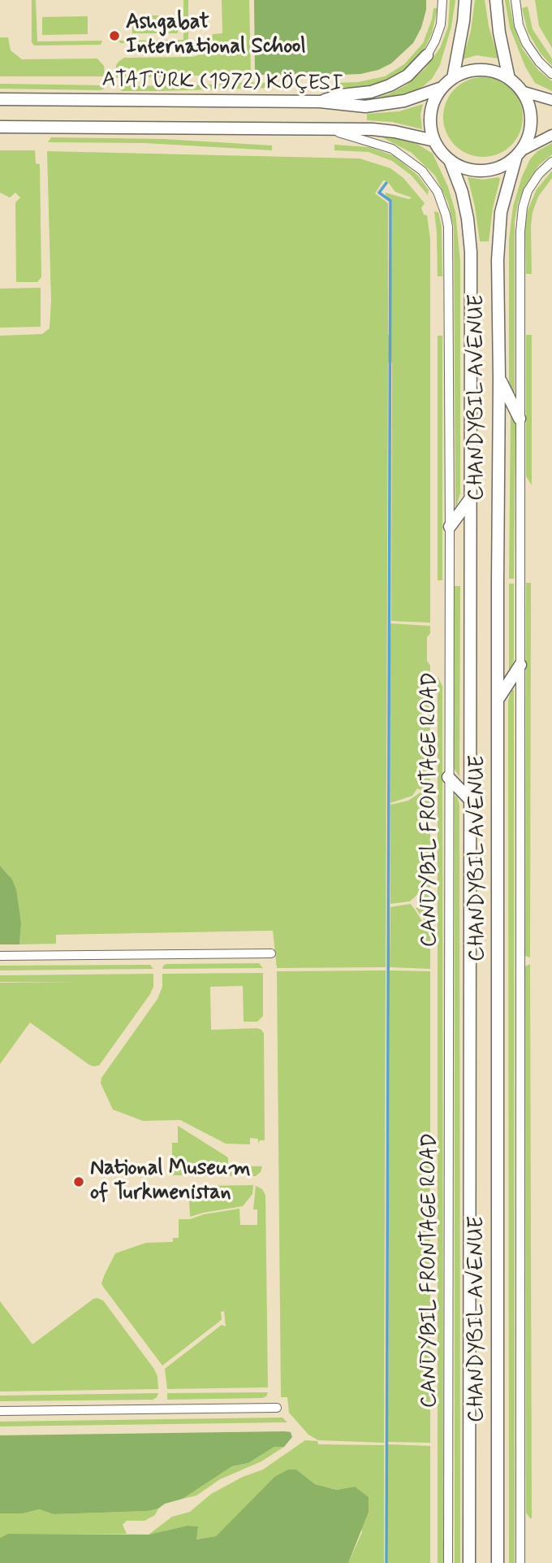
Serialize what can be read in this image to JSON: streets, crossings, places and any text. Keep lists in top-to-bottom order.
{
  "streets": {
    "main road": ["ATATÜRK (1972) KÖÇESI", "CHANDYBIL AVENUE"],
    "street": ["CANDYBIL FRONTAGE ROAD"]
  },
  "crossings": [
    ["ATATÜRK (1972) KÖÇESI", "CHANDYBIL AVENUE"],
    ["ATATÜRK (1972) KÖÇESI", "CANDYBIL FRONTAGE ROAD"]
  ],
  "places": ["Ashgabat International School", "National Museum of Turkmenistan"]
}
